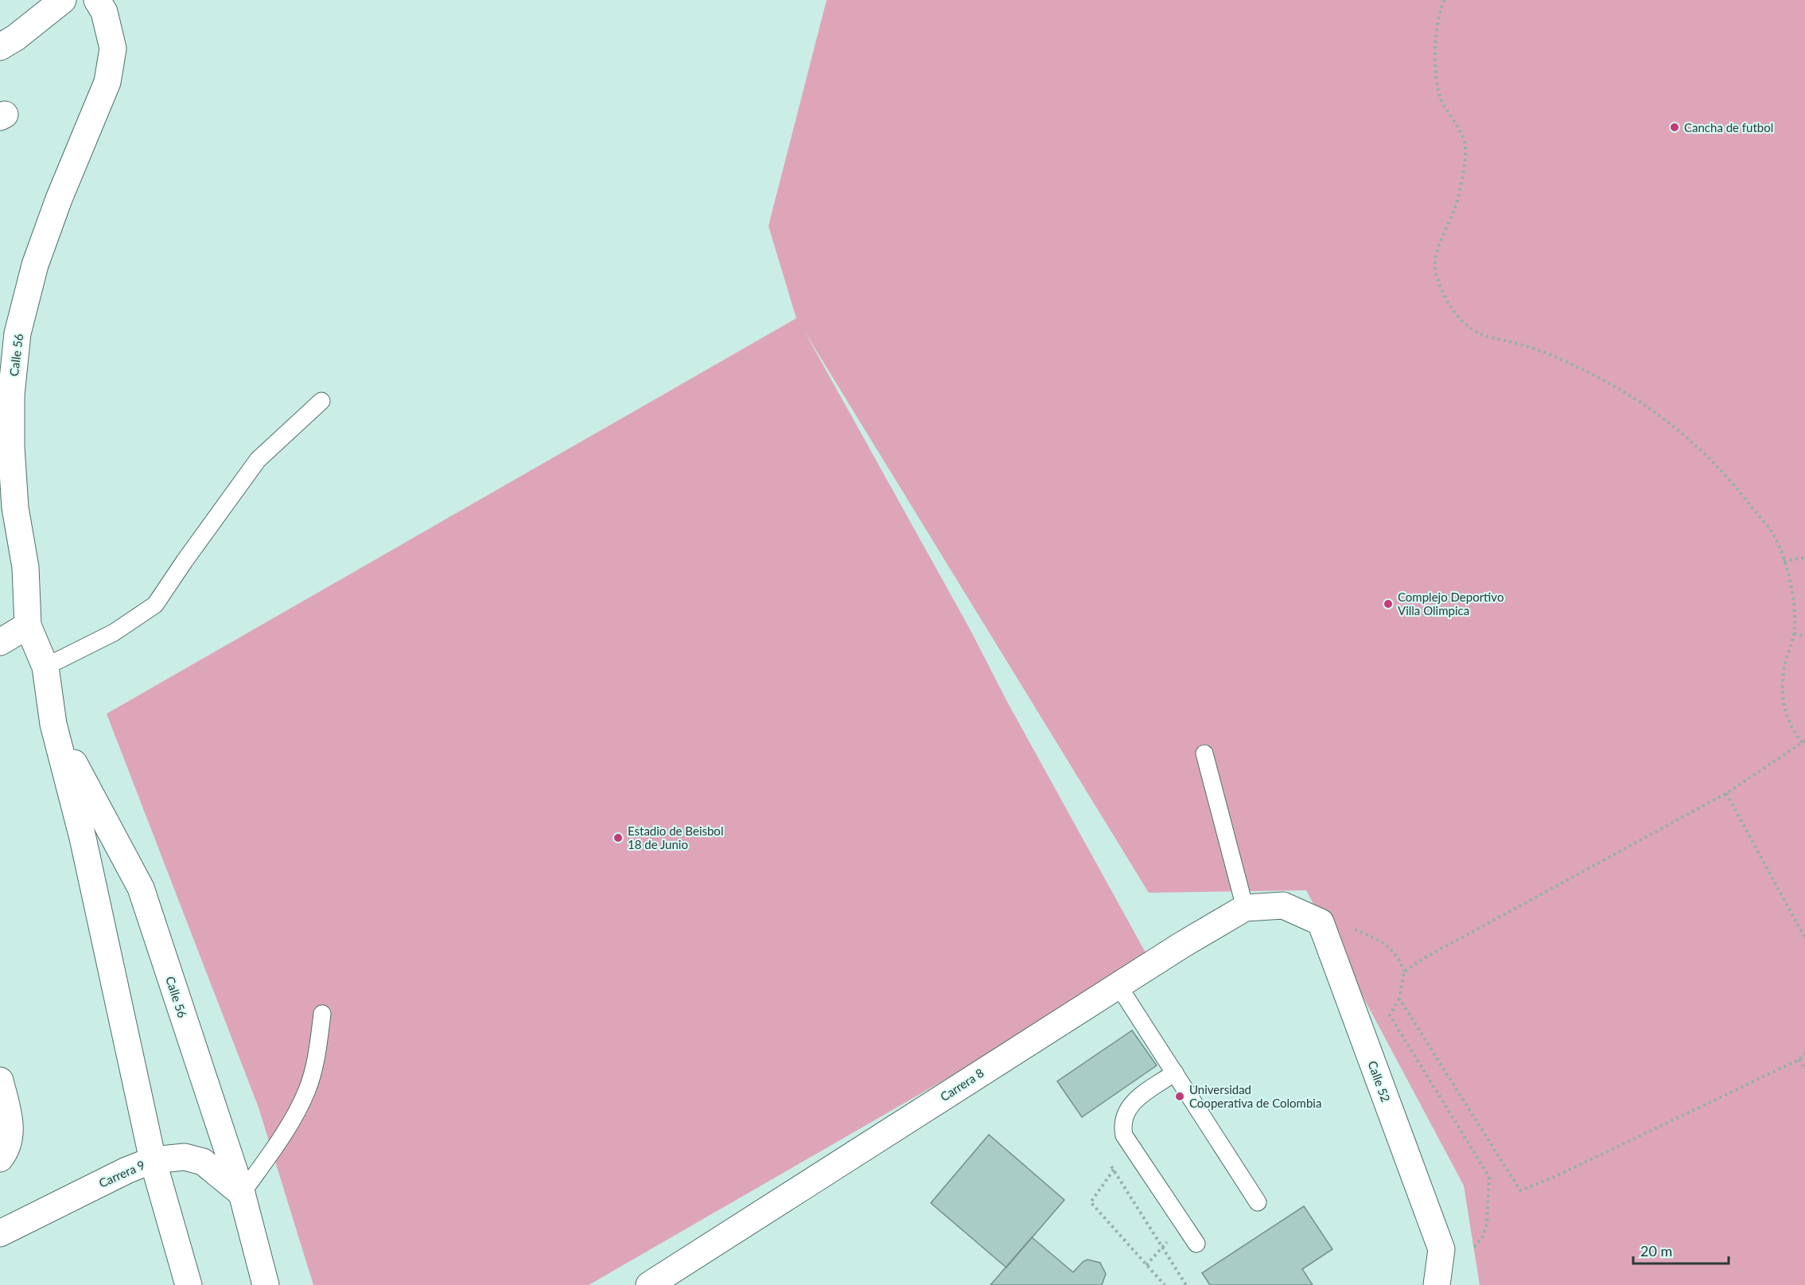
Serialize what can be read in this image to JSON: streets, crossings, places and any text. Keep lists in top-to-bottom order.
{
  "streets": {
    "street": [
      "Calle 56",
      "Calle 52",
      "Carrera 8",
      "Carrera 9"
    ]
  },
  "crossings": [
    ["Calle 56", "Carrera 9"],
    ["Calle 52", "Carrera 8"]
  ],
  "places": [
    "Cancha de futbol",
    "Complejo Deportivo Villa Olimpica",
    "Estadio de Beisbol 18 de Junio",
    "Universidad Cooperativa de Colombia"
  ],
  "scale_bar": "20 m"
}
